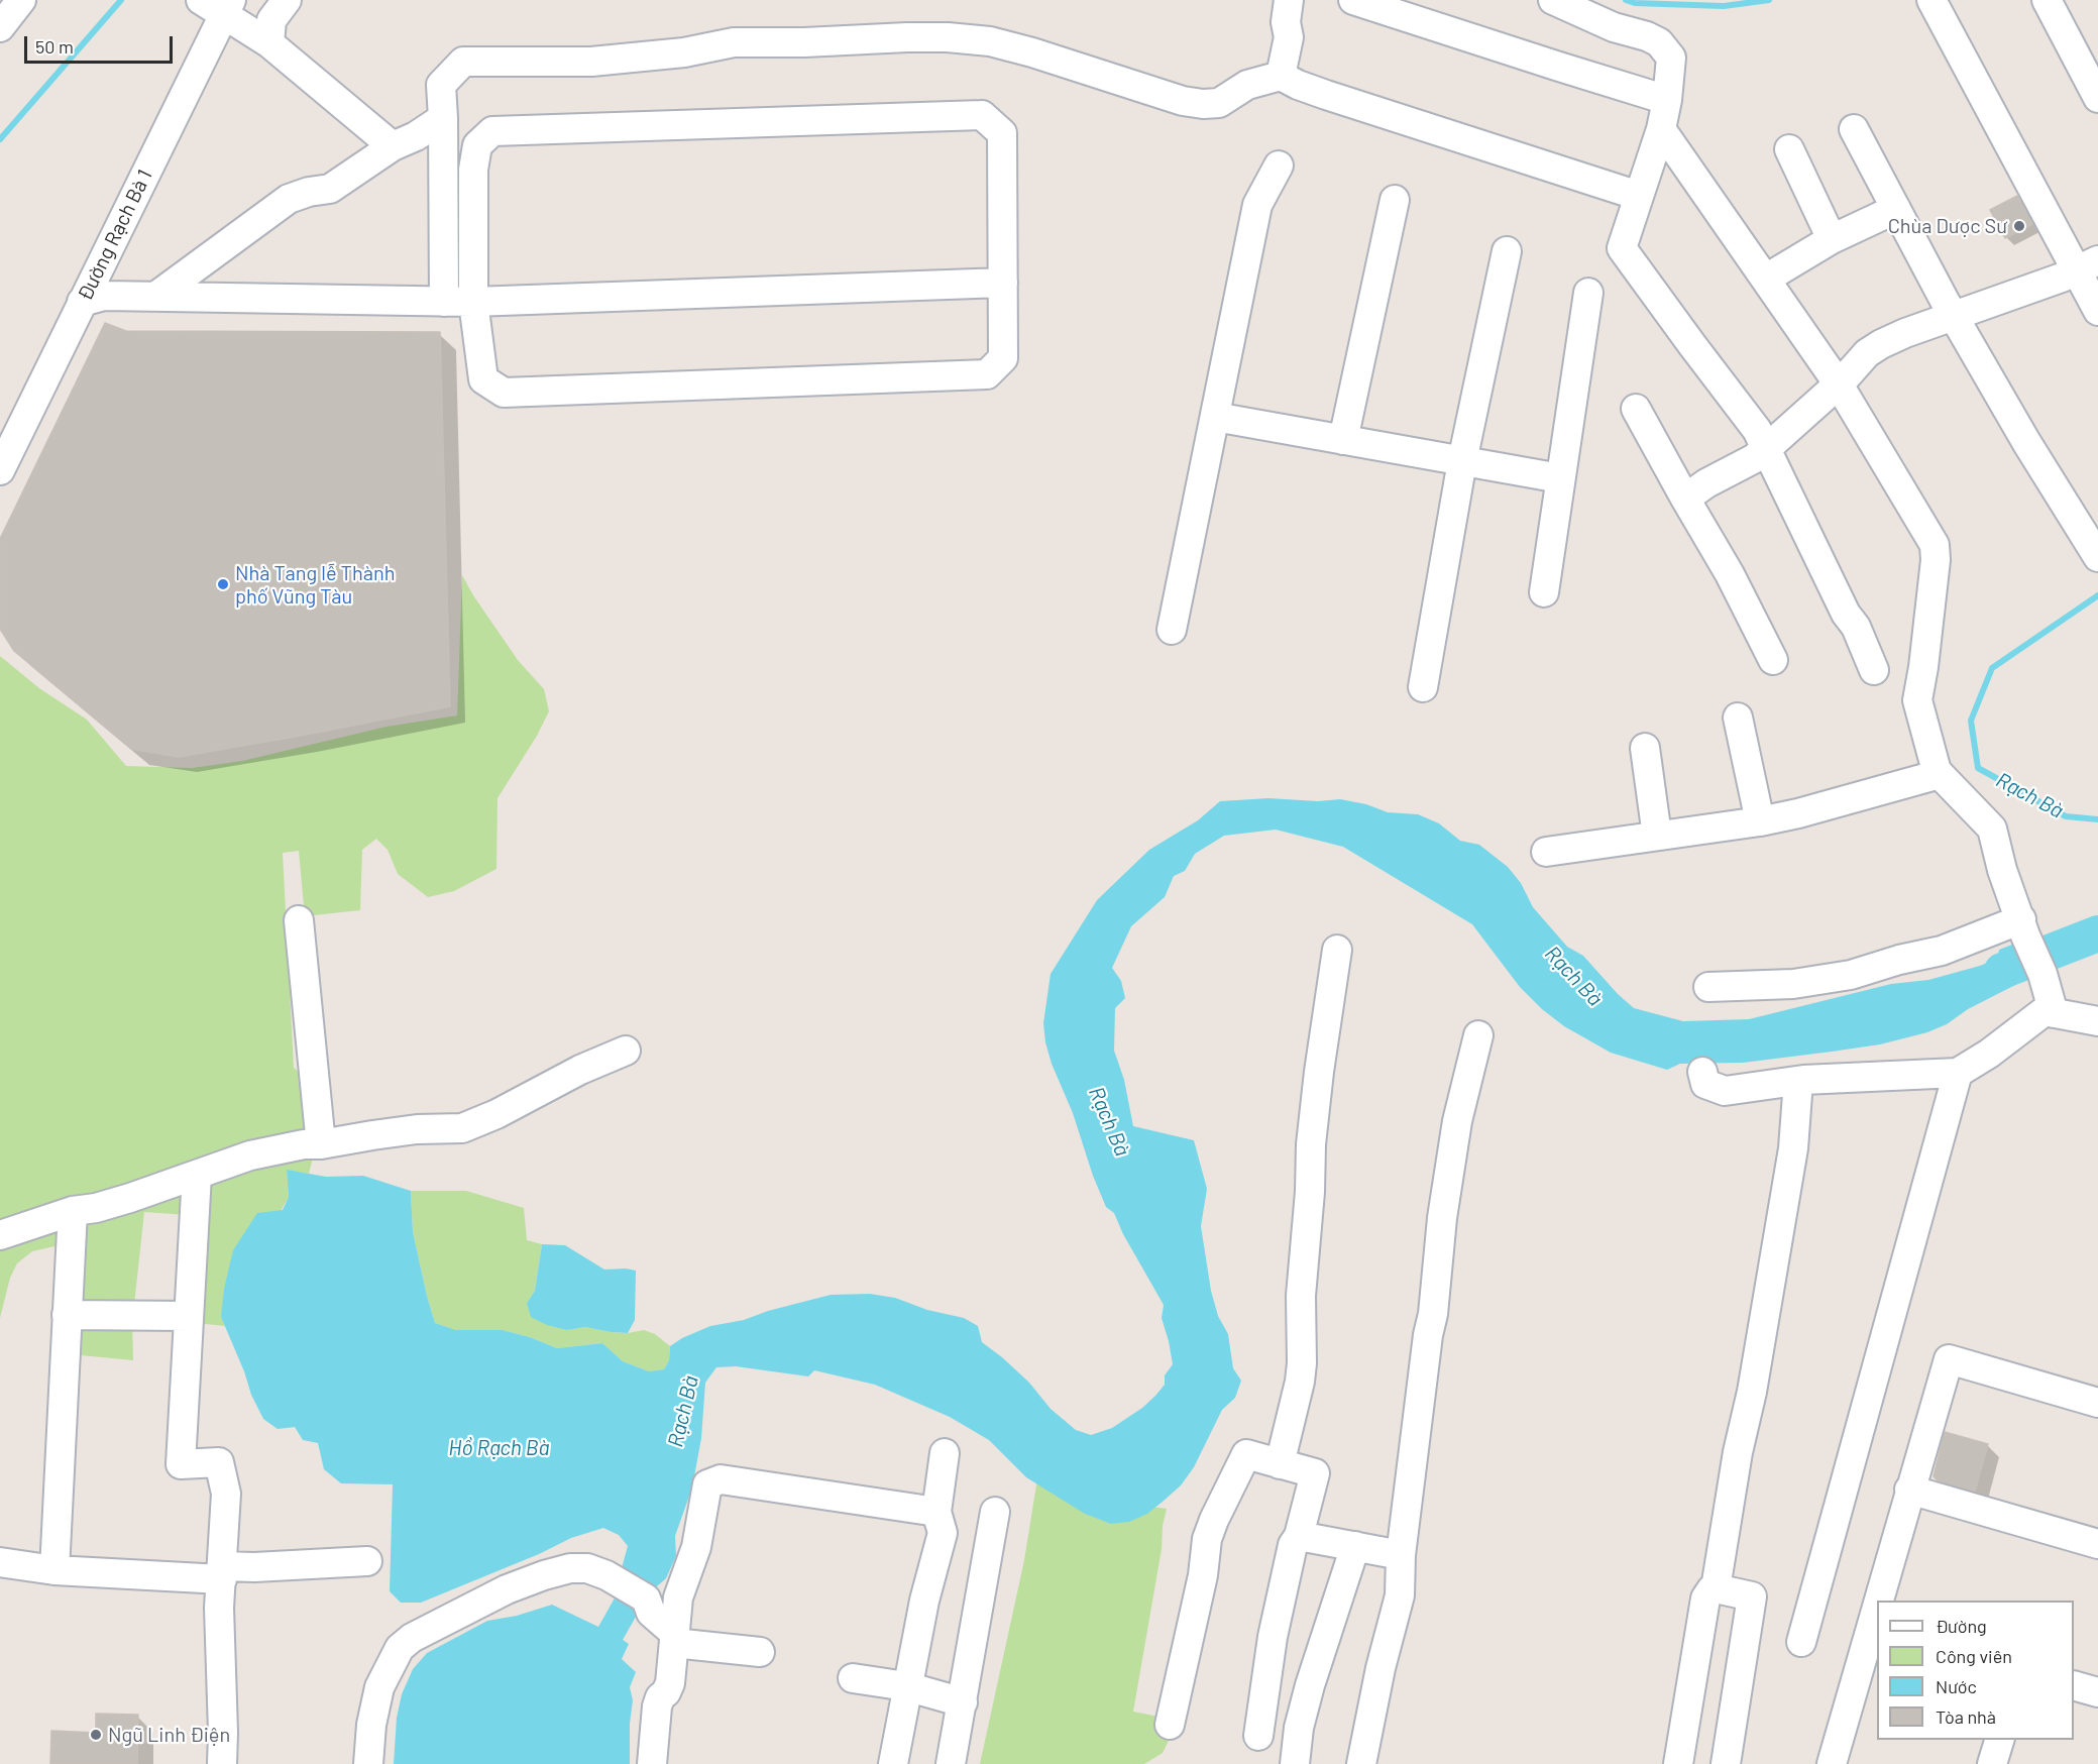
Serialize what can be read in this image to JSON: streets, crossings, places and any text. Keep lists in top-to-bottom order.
{
  "streets": {
    "street": ["Đường Rạch Bà 1"]
  },
  "water": ["Rạch Bà", "Hồ Rạch Bà"],
  "places": ["Chùa Dược Sư", "Nhà Tang lễ Thành phố Vũng Tàu", "Ngũ Linh Điện"],
  "legend": [
    "Đường",
    "Công viên",
    "Nước",
    "Tòa nhà"
  ],
  "scale_bar": "50 m"
}
